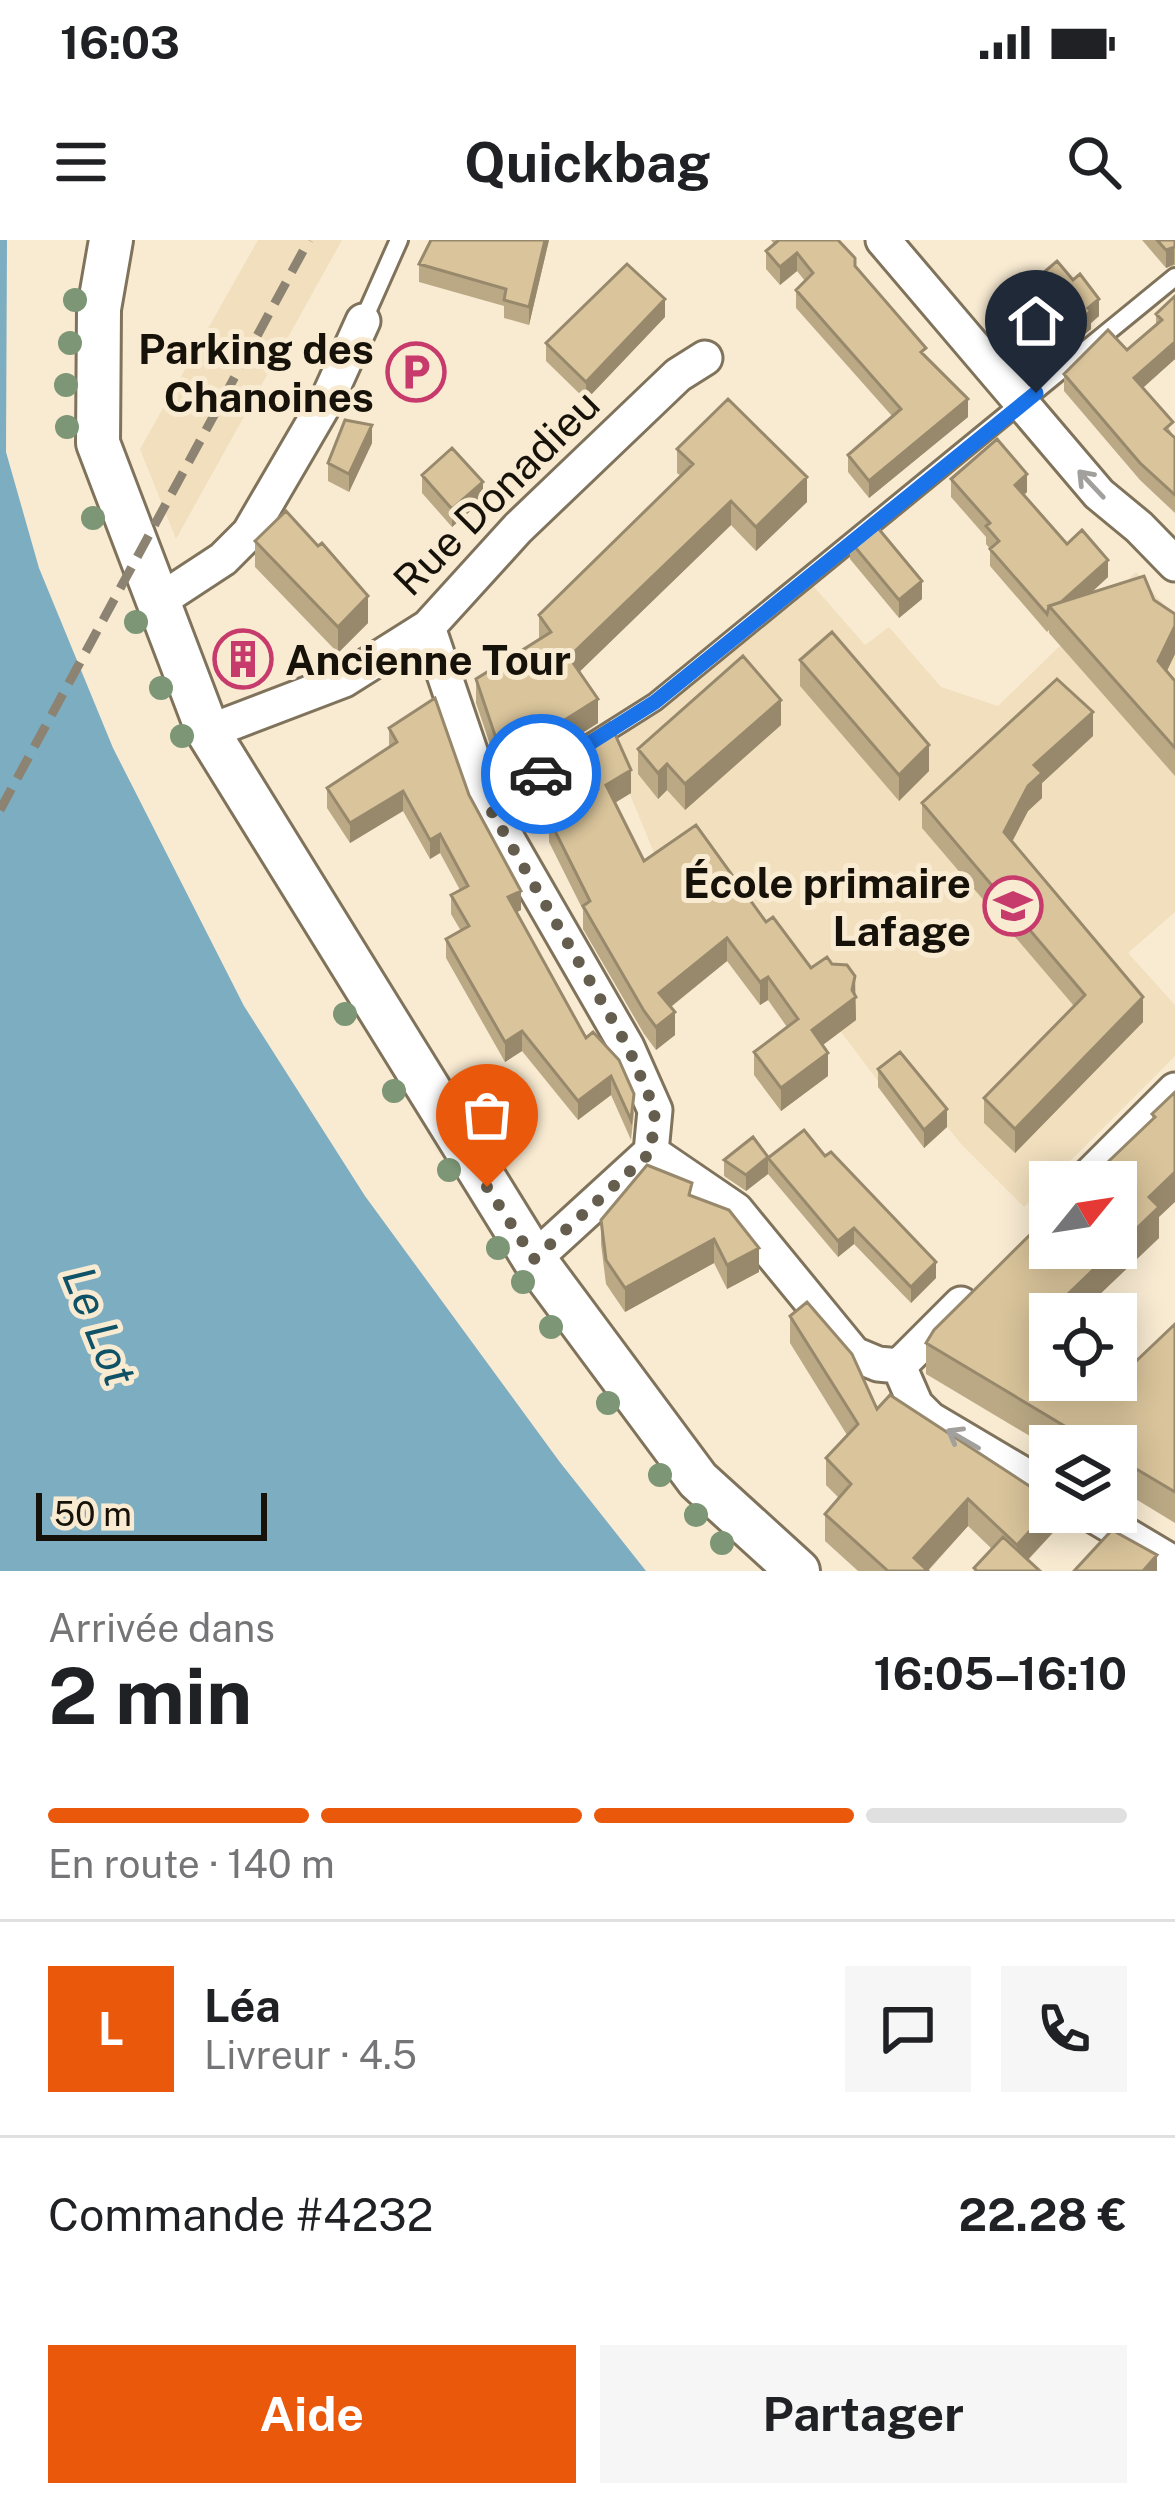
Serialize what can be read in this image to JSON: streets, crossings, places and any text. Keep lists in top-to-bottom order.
{
  "streets": {
    "street": ["Rue Donadieu"]
  },
  "water": ["Le Lot"],
  "places": {
    "parking": ["Parking des Chanoines"],
    "building": ["Ancienne Tour"],
    "school or university": ["École primaire Lafage"]
  },
  "scale_bar": "50 m",
  "north": "top right",
  "page": {
    "status": "16:03",
    "header": "Quickbag",
    "scale": "50 m",
    "heading": ["2 min", "Arrivée dans", "16:05–16:10"],
    "panel": [
      "Léa",
      "Livreur · 4.5",
      "Commande #4232",
      "22.28 €"
    ],
    "bar": "En route · 140 m",
    "round": "L",
    "buttons": ["Aide", "Partager"]
  }
}
